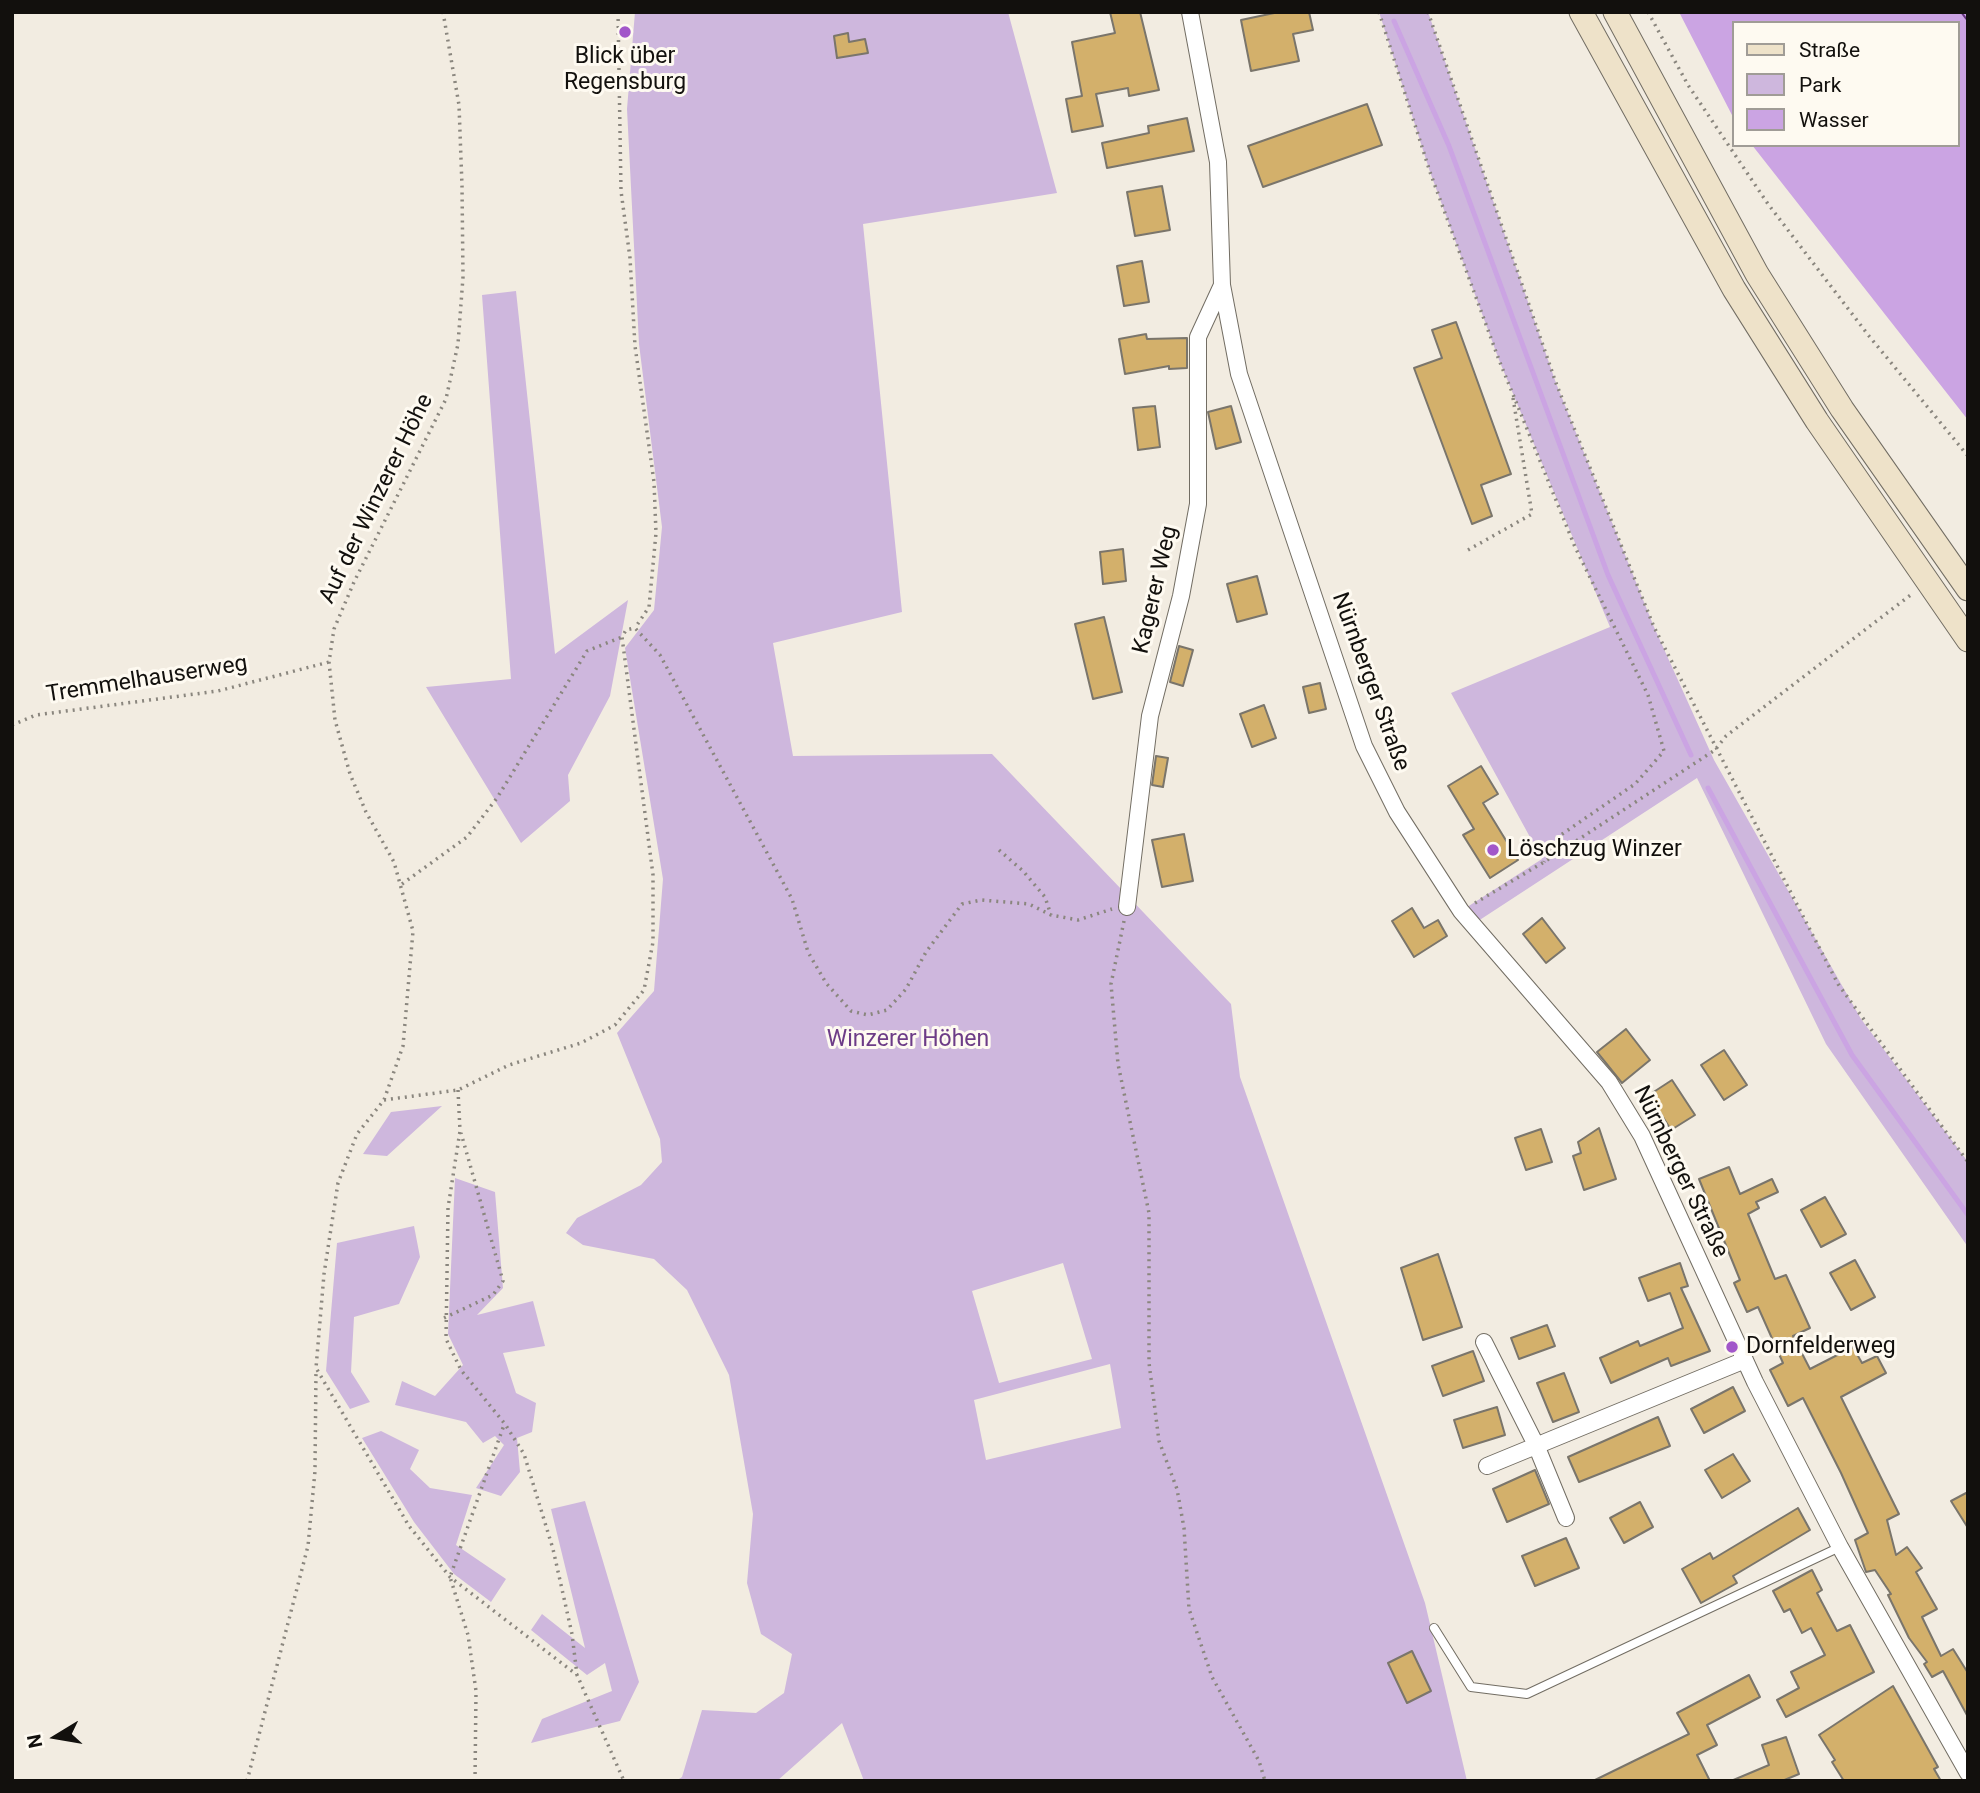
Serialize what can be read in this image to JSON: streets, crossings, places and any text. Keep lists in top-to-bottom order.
{
  "streets": {
    "street": ["Kagerer Weg", "Nürnberger Straße"],
    "path": ["Auf der Winzerer Höhe", "Tremmelhauserweg"]
  },
  "crossings": [
    ["Auf der Winzerer Höhe", "Tremmelhauserweg"],
    ["Kagerer Weg", "Nürnberger Straße"]
  ],
  "parks": ["Winzerer Höhen"],
  "places": ["Blick über Regensburg", "Löschzug Winzer", "Dornfelderweg"],
  "legend": ["Straße", "Park", "Wasser"],
  "north": "left"
}
